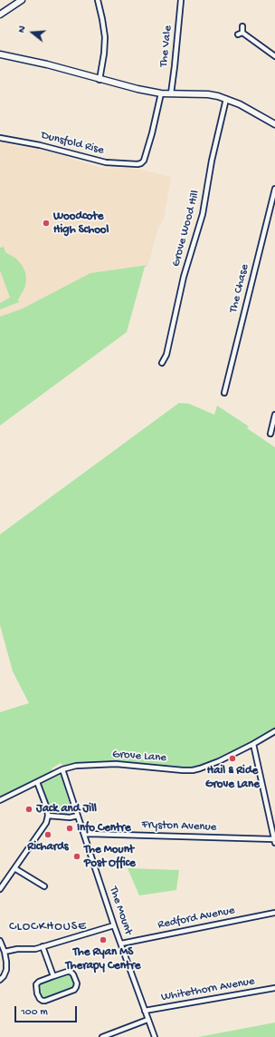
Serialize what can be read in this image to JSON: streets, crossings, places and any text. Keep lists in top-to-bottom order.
{
  "streets": {
    "street": [
      "The Vale",
      "Dunsfold Rise",
      "Grove Wood Hill",
      "The Chase",
      "Grove Lane",
      "Fryston Avenue",
      "The Mount",
      "Redford Avenue",
      "Whitethorn Avenue"
    ]
  },
  "crossings": [
    ["Grove Lane", "The Mount"],
    ["Fryston Avenue", "The Mount"],
    ["The Mount", "Redford Avenue"],
    ["The Mount", "Whitethorn Avenue"]
  ],
  "districts": ["CLOCKHOUSE"],
  "places": [
    "Woodcote High School",
    "Hail & Ride Grove Lane",
    "Jack and Jill",
    "Info Centre",
    "Richards",
    "The Mount Post Office",
    "The Ryan MS Therapy Centre"
  ],
  "scale_bar": "100 m",
  "north": "left"
}
